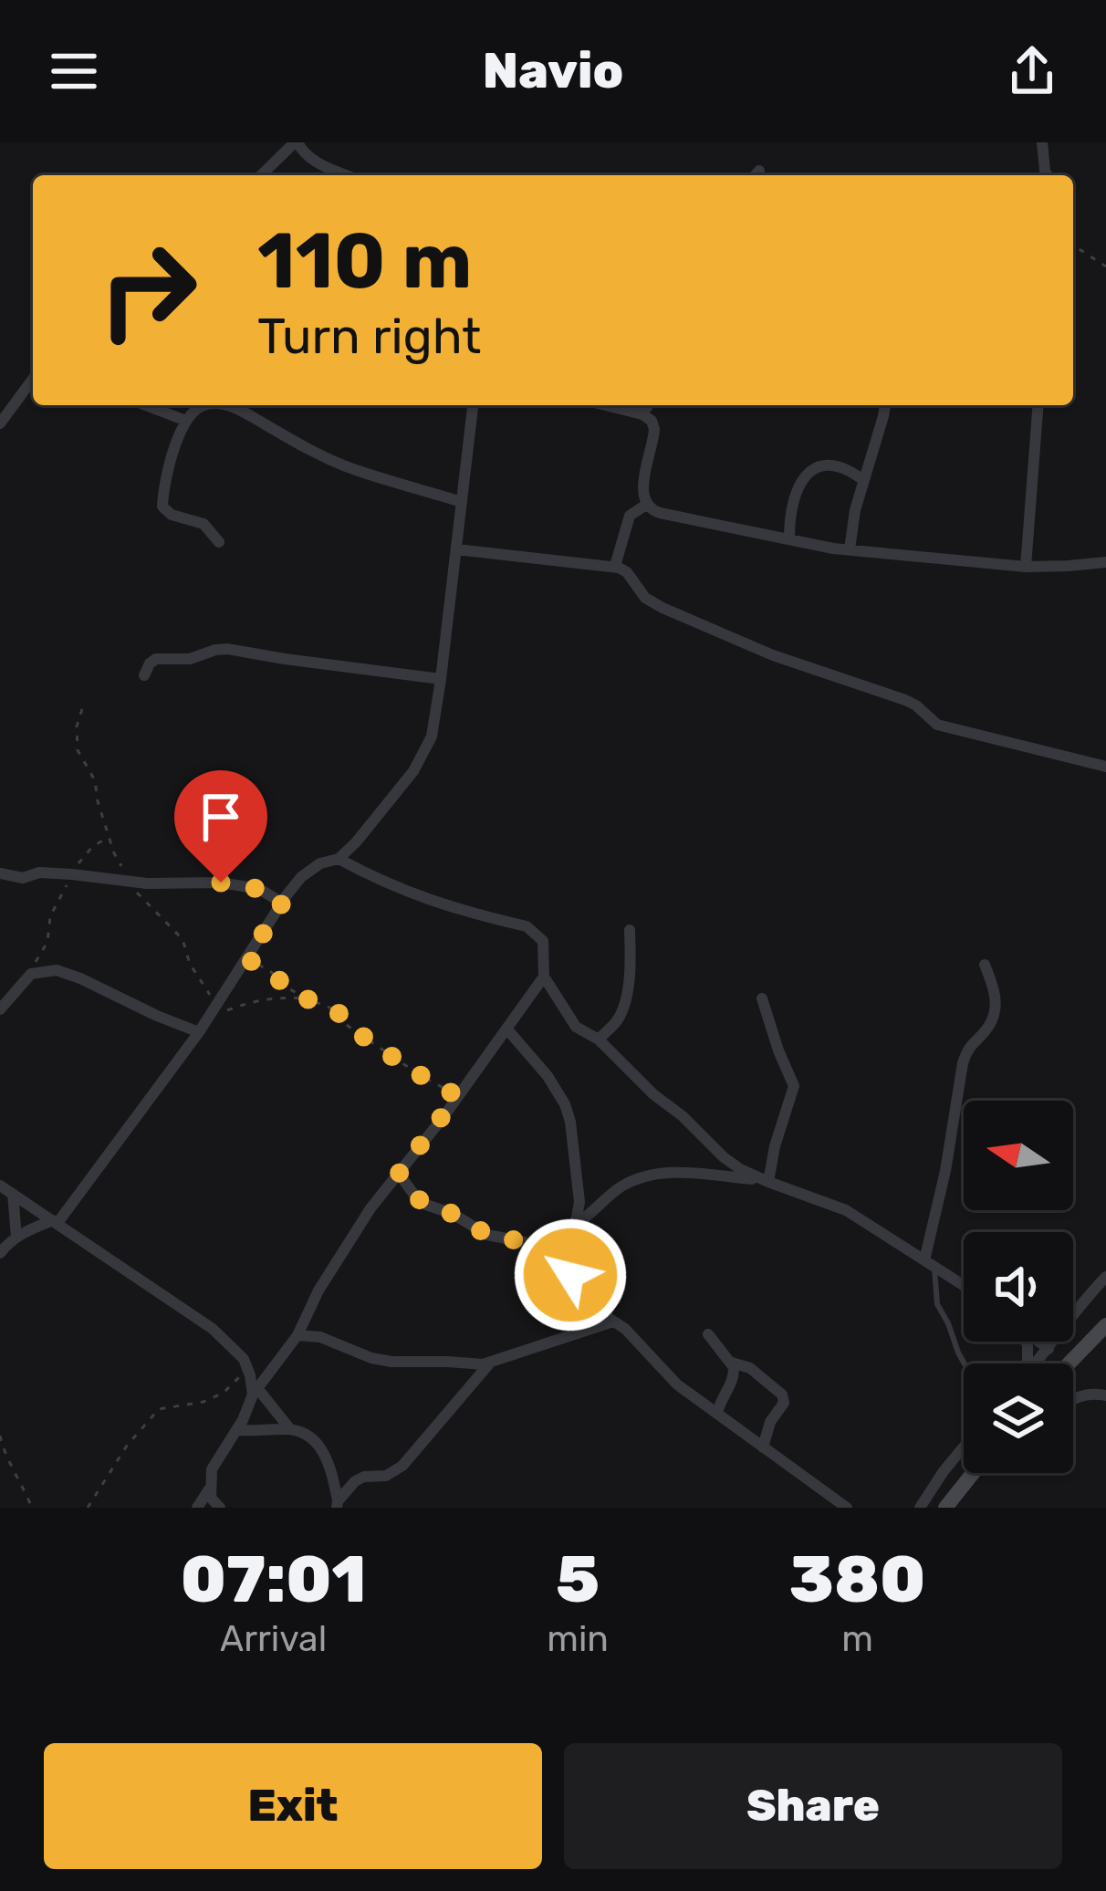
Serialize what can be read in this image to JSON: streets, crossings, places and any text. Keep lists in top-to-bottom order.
{
  "north": "left",
  "page": {
    "header": "Navio",
    "turn": ["110 m", "Turn right"],
    "eta": [
      "07:01",
      "Arrival",
      "5",
      "min",
      "380",
      "m"
    ],
    "buttons": ["Exit", "Share"]
  }
}
